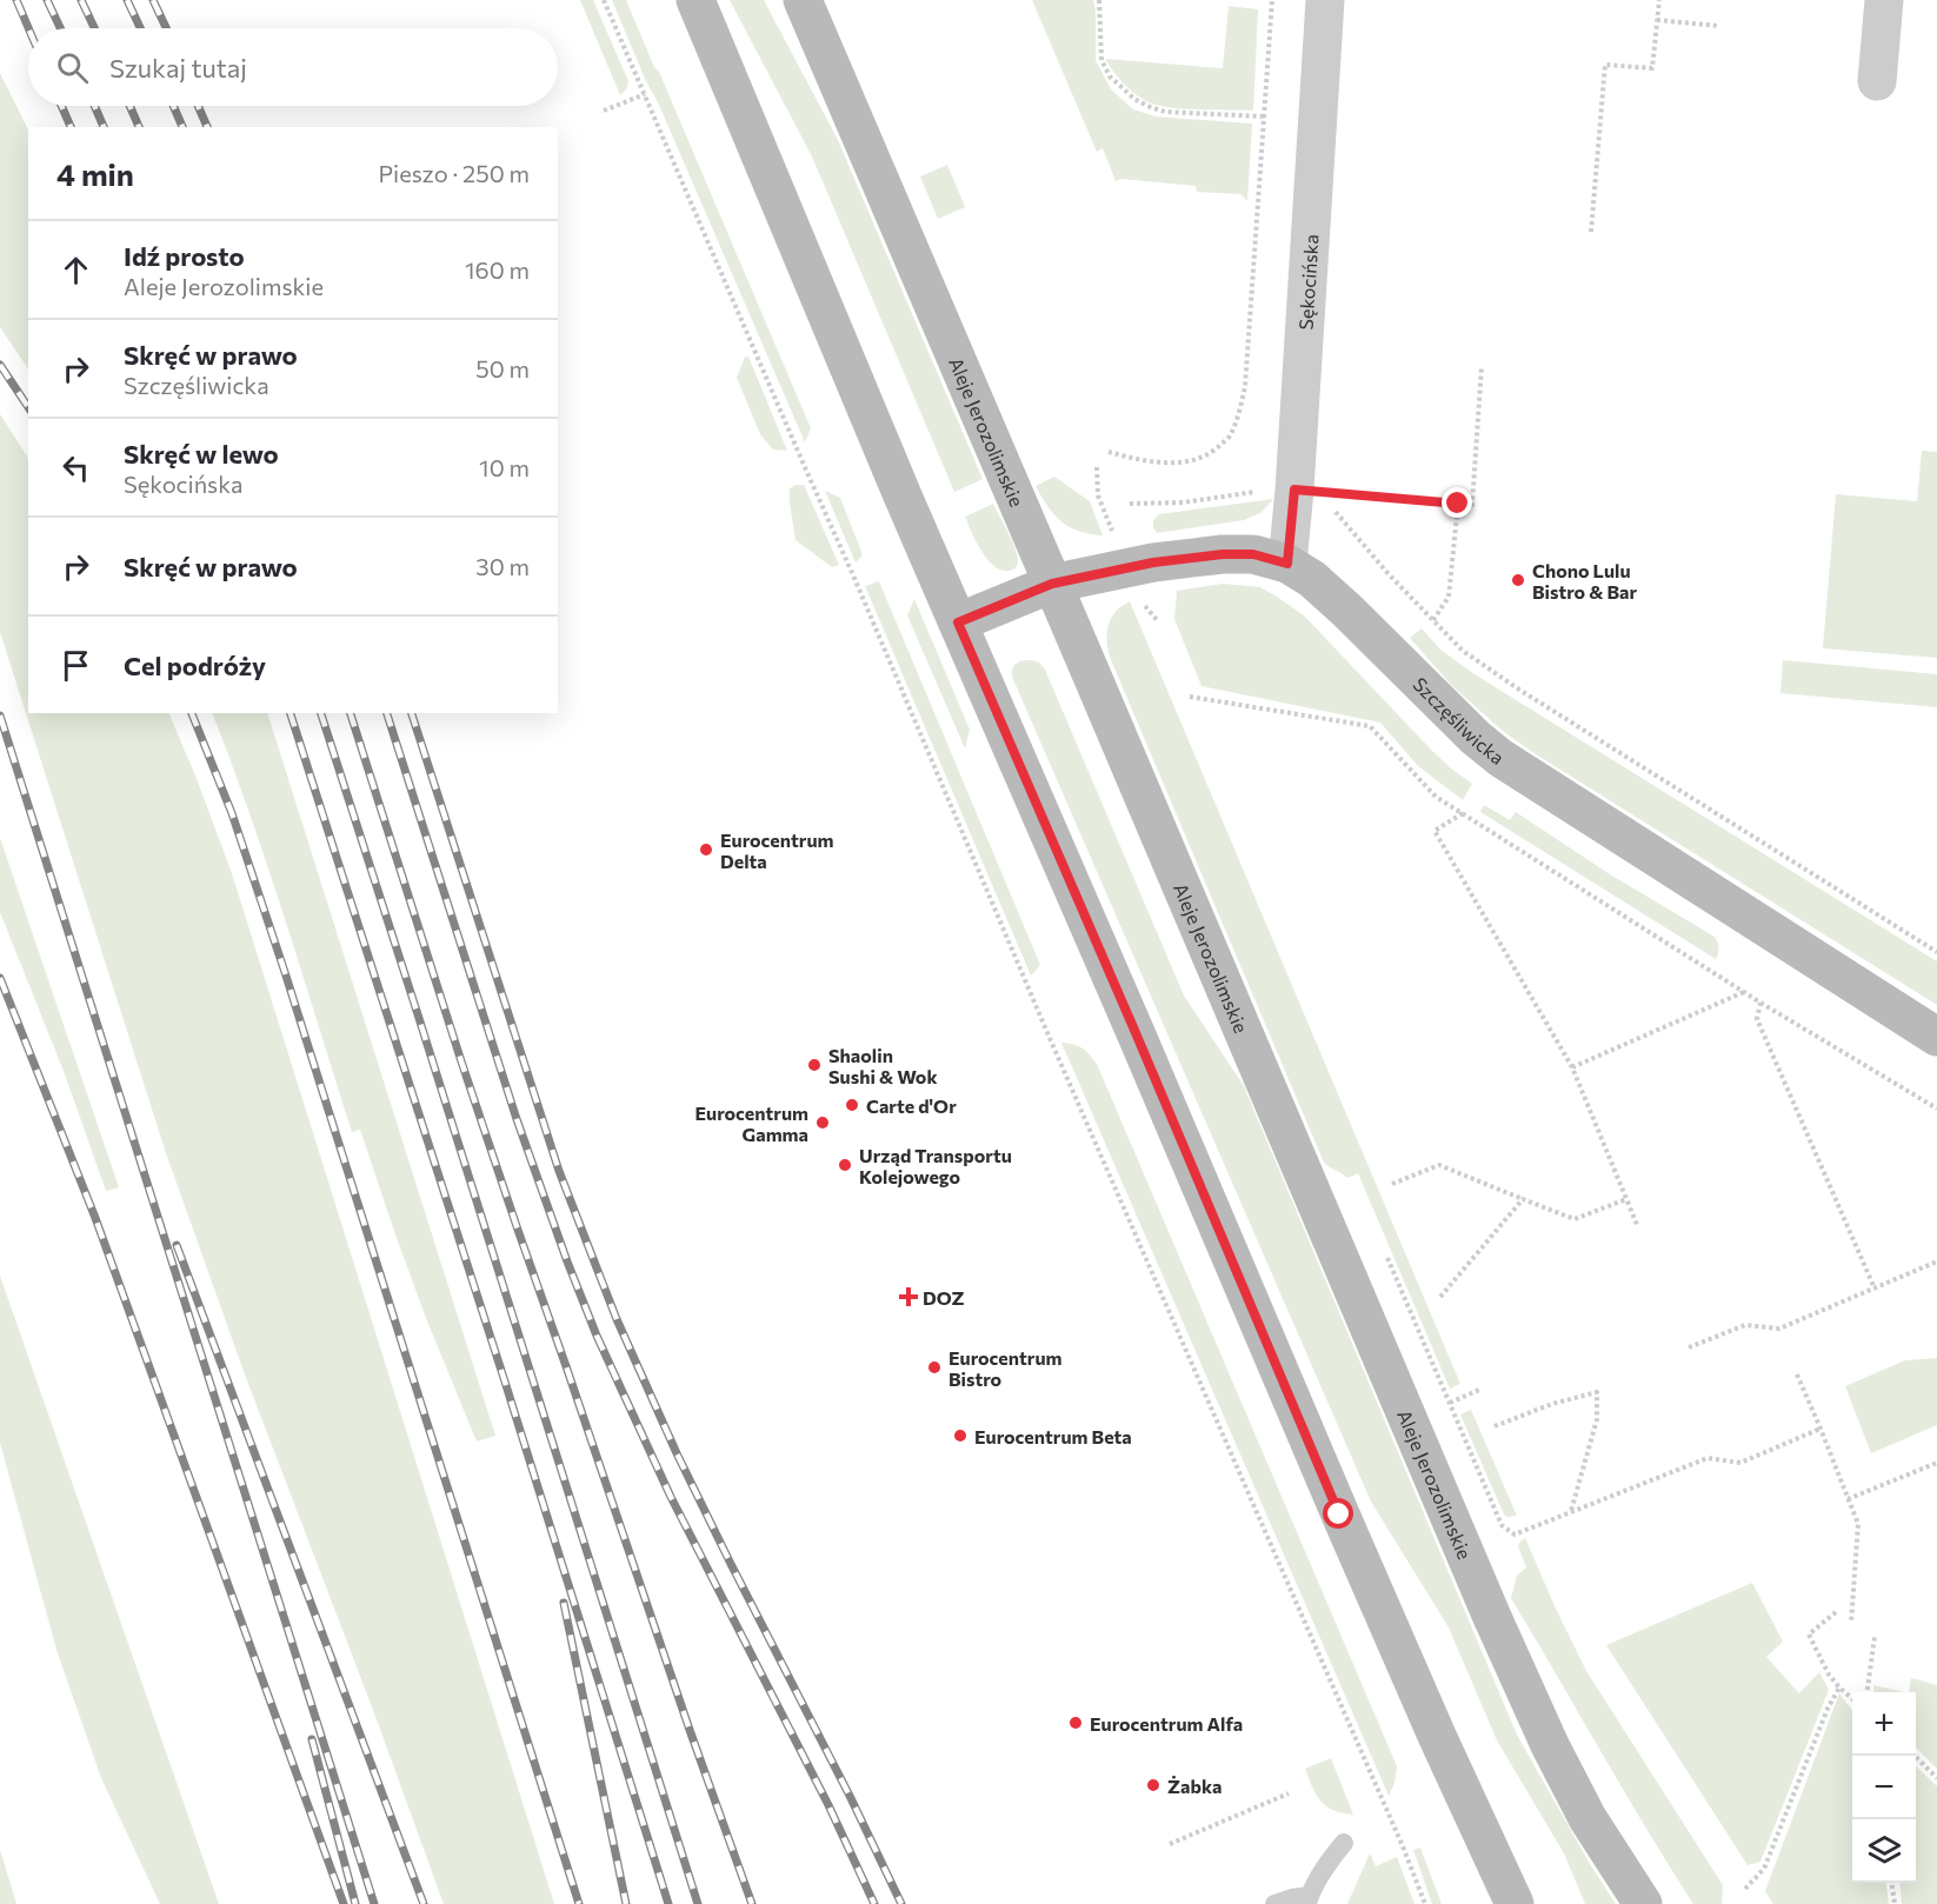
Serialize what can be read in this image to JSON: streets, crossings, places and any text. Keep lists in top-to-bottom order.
{
  "streets": {
    "main road": ["Aleje Jerozolimskie", "Szczęśliwicka"],
    "street": ["Sękocińska"]
  },
  "crossings": [
    ["Sękocińska", "Szczęśliwicka"],
    ["Aleje Jerozolimskie", "Szczęśliwicka"]
  ],
  "places": {
    "other": [
      "Chono Lulu Bistro & Bar",
      "Eurocentrum Delta",
      "Shaolin Sushi & Wok",
      "Carte d'Or",
      "Eurocentrum Gamma",
      "Urząd Transportu Kolejowego",
      "Eurocentrum Bistro",
      "Eurocentrum Beta",
      "Eurocentrum Alfa",
      "Żabka"
    ],
    "health": ["DOZ"]
  },
  "page": {
    "search": "Szukaj tutaj",
    "heading": ["4 min", "Pieszo · 250 m"],
    "list": [
      ["Idź prosto", "Aleje Jerozolimskie", "160 m"],
      ["Skręć w prawo", "Szczęśliwicka", "50 m"],
      ["Skręć w lewo", "Sękocińska", "10 m"],
      ["Skręć w prawo", "30 m"],
      "Cel podróży"
    ],
    "map_buttons": ["+", "−"]
  }
}
